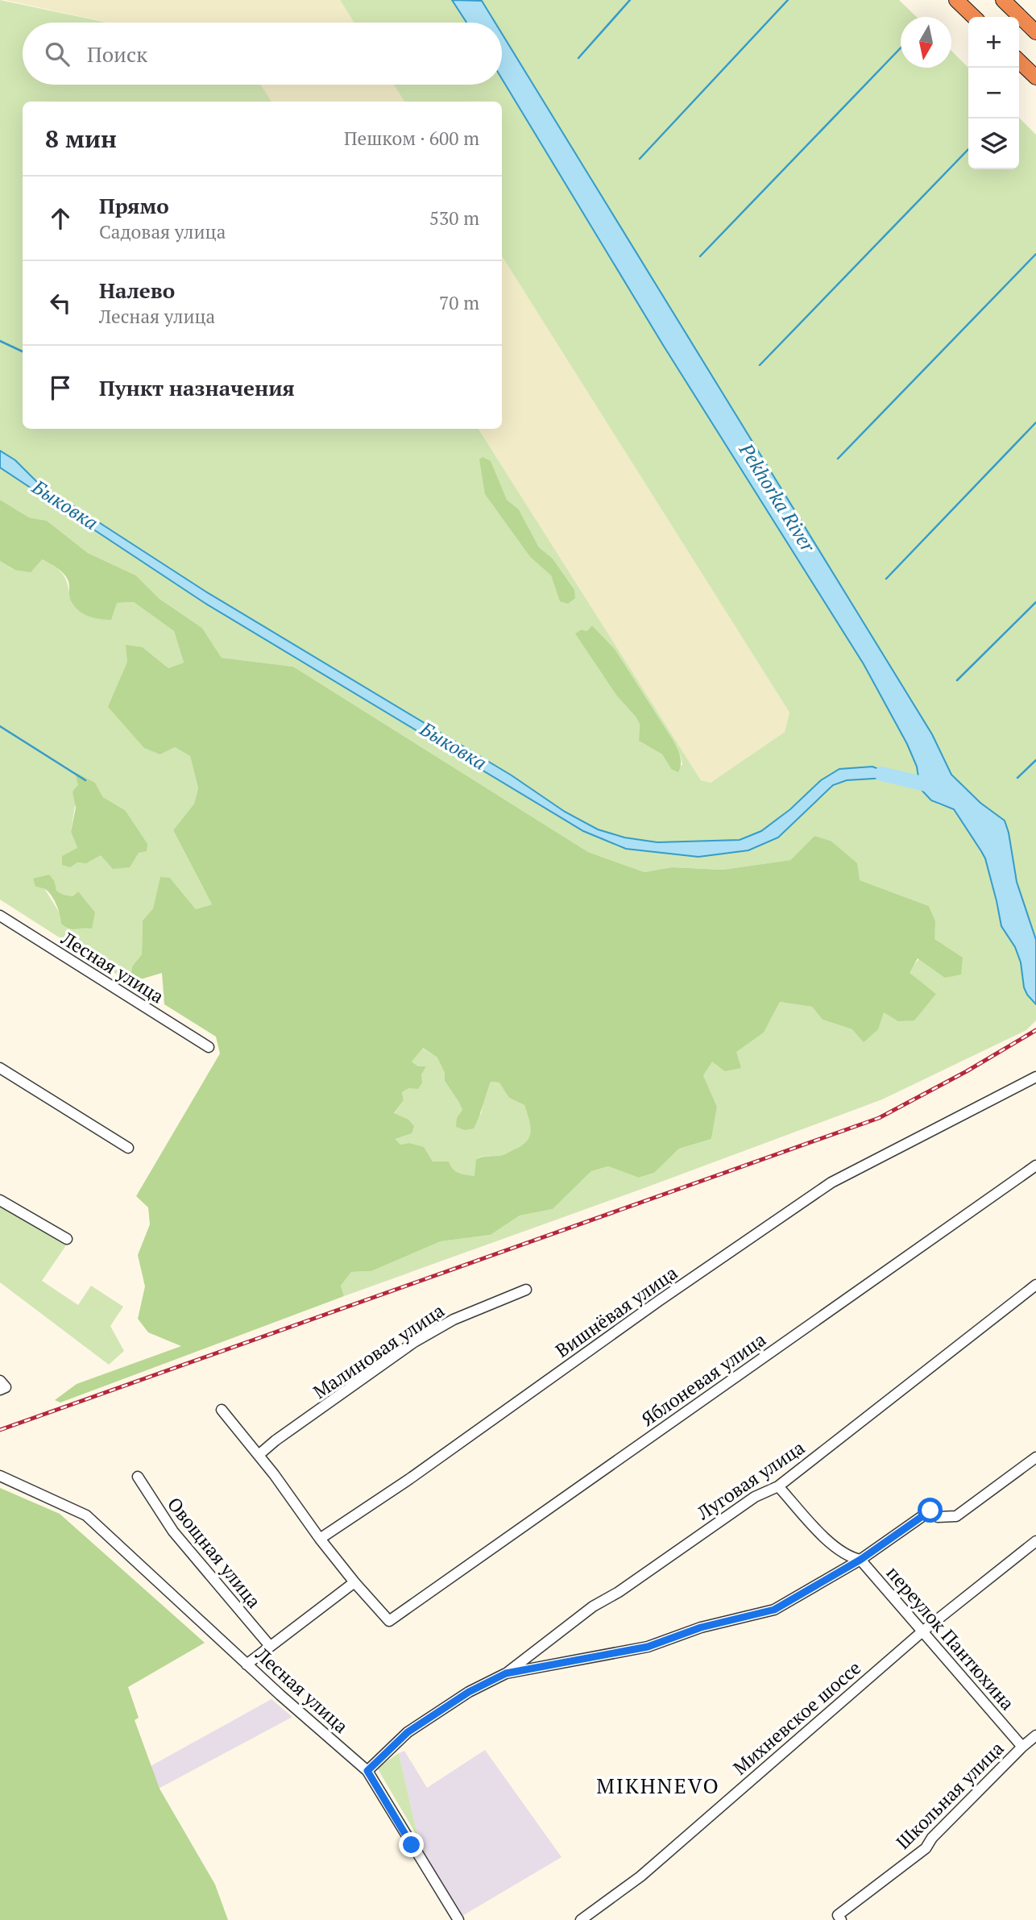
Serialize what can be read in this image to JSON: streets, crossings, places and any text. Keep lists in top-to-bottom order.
{
  "streets": {
    "street": [
      "Лесная улица",
      "Вишнёвая улица",
      "Малиновая улица",
      "Яблоневая улица",
      "Луговая улица",
      "Овощная улица",
      "переулок Пантюхина",
      "Михневское шоссе",
      "Школьная улица"
    ]
  },
  "crossings": [
    ["Луговая улица", "переулок Пантюхина"],
    ["переулок Пантюхина", "Михневское шоссе"],
    ["переулок Пантюхина", "Школьная улица"]
  ],
  "districts": ["MIKHNEVO"],
  "water": ["Pekhorka River", "Быковка"],
  "north": "bottom",
  "page": {
    "map_buttons": ["+", "−"],
    "search": "Поиск",
    "heading": ["8 мин", "Пешком · 600 m"],
    "list": [
      ["Прямо", "Садовая улица", "530 m"],
      ["Налево", "Лесная улица", "70 m"],
      "Пункт назначения"
    ]
  }
}
